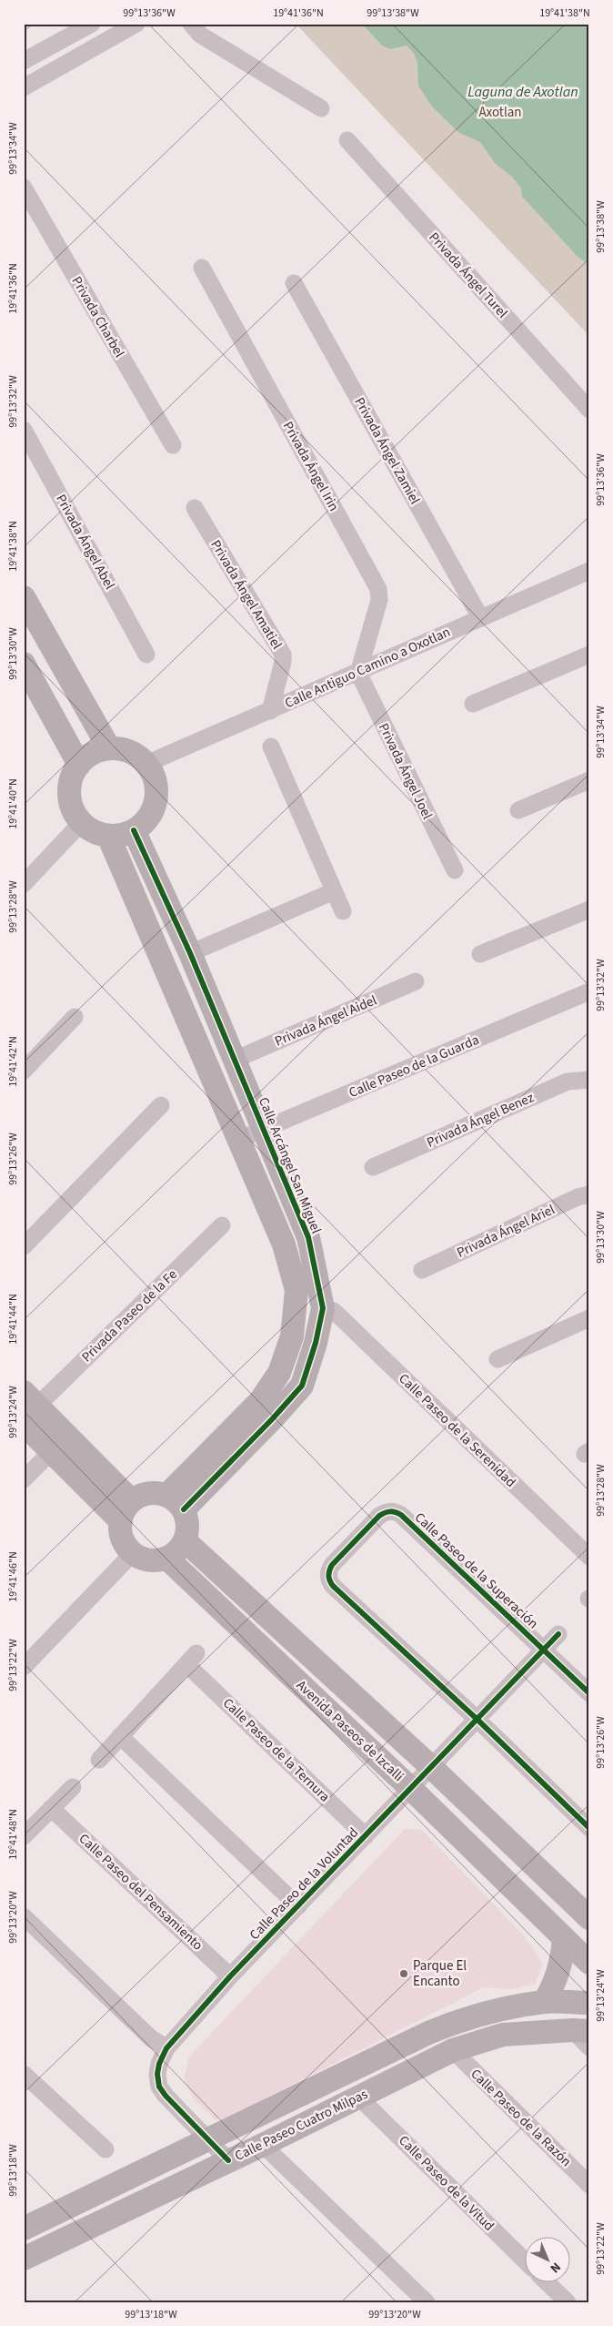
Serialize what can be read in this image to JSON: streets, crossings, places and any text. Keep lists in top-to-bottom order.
{
  "streets": {
    "street": [
      "Privada Ángel Turel",
      "Privada Charbel",
      "Privada Ángel Zamiel",
      "Privada Ángel Irin",
      "Privada Ángel Abel",
      "Privada Ángel Amatiel",
      "Calle Antiguo Camino a Oxotlan",
      "Privada Ángel Joel",
      "Privada Ángel Aidel",
      "Calle Paseo de la Guarda",
      "Privada Ángel Benez",
      "Calle Arcángel San Miguel",
      "Privada Ángel Ariel",
      "Privada Paseo de la Fe",
      "Calle Paseo de la Serenidad",
      "Calle Paseo de la Superación",
      "Avenida Paseos de Izcalli",
      "Calle Paseo de la Ternura",
      "Calle Paseo de la Voluntad",
      "Calle Paseo del Pensamiento",
      "Calle Paseo de la Razón",
      "Calle Paseo Cuatro Milpas",
      "Calle Paseo de la Vitud"
    ]
  },
  "crossings": [
    ["Privada Ángel Zamiel", "Calle Antiguo Camino a Oxotlan"],
    ["Privada Ángel Irin", "Calle Antiguo Camino a Oxotlan"],
    ["Privada Ángel Irin", "Privada Ángel Joel"],
    ["Privada Ángel Amatiel", "Calle Antiguo Camino a Oxotlan"],
    ["Calle Antiguo Camino a Oxotlan", "Privada Ángel Joel"],
    ["Calle Antiguo Camino a Oxotlan", "Calle Arcángel San Miguel"],
    ["Privada Ángel Aidel", "Calle Arcángel San Miguel"],
    ["Calle Paseo de la Guarda", "Calle Arcángel San Miguel"],
    ["Calle Arcángel San Miguel", "Calle Paseo de la Serenidad"],
    ["Calle Arcángel San Miguel", "Avenida Paseos de Izcalli"],
    ["Calle Paseo de la Superación", "Calle Paseo de la Voluntad"],
    ["Avenida Paseos de Izcalli", "Calle Paseo de la Voluntad"],
    ["Calle Paseo de la Ternura", "Calle Paseo de la Voluntad"],
    ["Calle Paseo de la Voluntad", "Calle Paseo del Pensamiento"],
    ["Calle Paseo de la Voluntad", "Calle Paseo Cuatro Milpas"],
    ["Calle Paseo de la Razón", "Calle Paseo Cuatro Milpas"],
    ["Calle Paseo Cuatro Milpas", "Calle Paseo de la Vitud"]
  ],
  "water": ["Laguna de Axotlan"],
  "parks": ["Axotlan"],
  "places": ["Parque El Encanto"],
  "north": "bottom right",
  "coordinates": [
    "99°13'36\"W",
    "19°41'36\"N",
    "99°13'38\"W",
    "19°41'38\"N",
    "99°13'34\"W",
    "99°13'32\"W",
    "99°13'30\"W",
    "19°41'40\"N",
    "99°13'28\"W",
    "19°41'42\"N",
    "99°13'26\"W",
    "19°41'44\"N",
    "99°13'24\"W",
    "19°41'46\"N",
    "99°13'22\"W",
    "19°41'48\"N",
    "99°13'20\"W",
    "99°13'18\"W"
  ]
}
